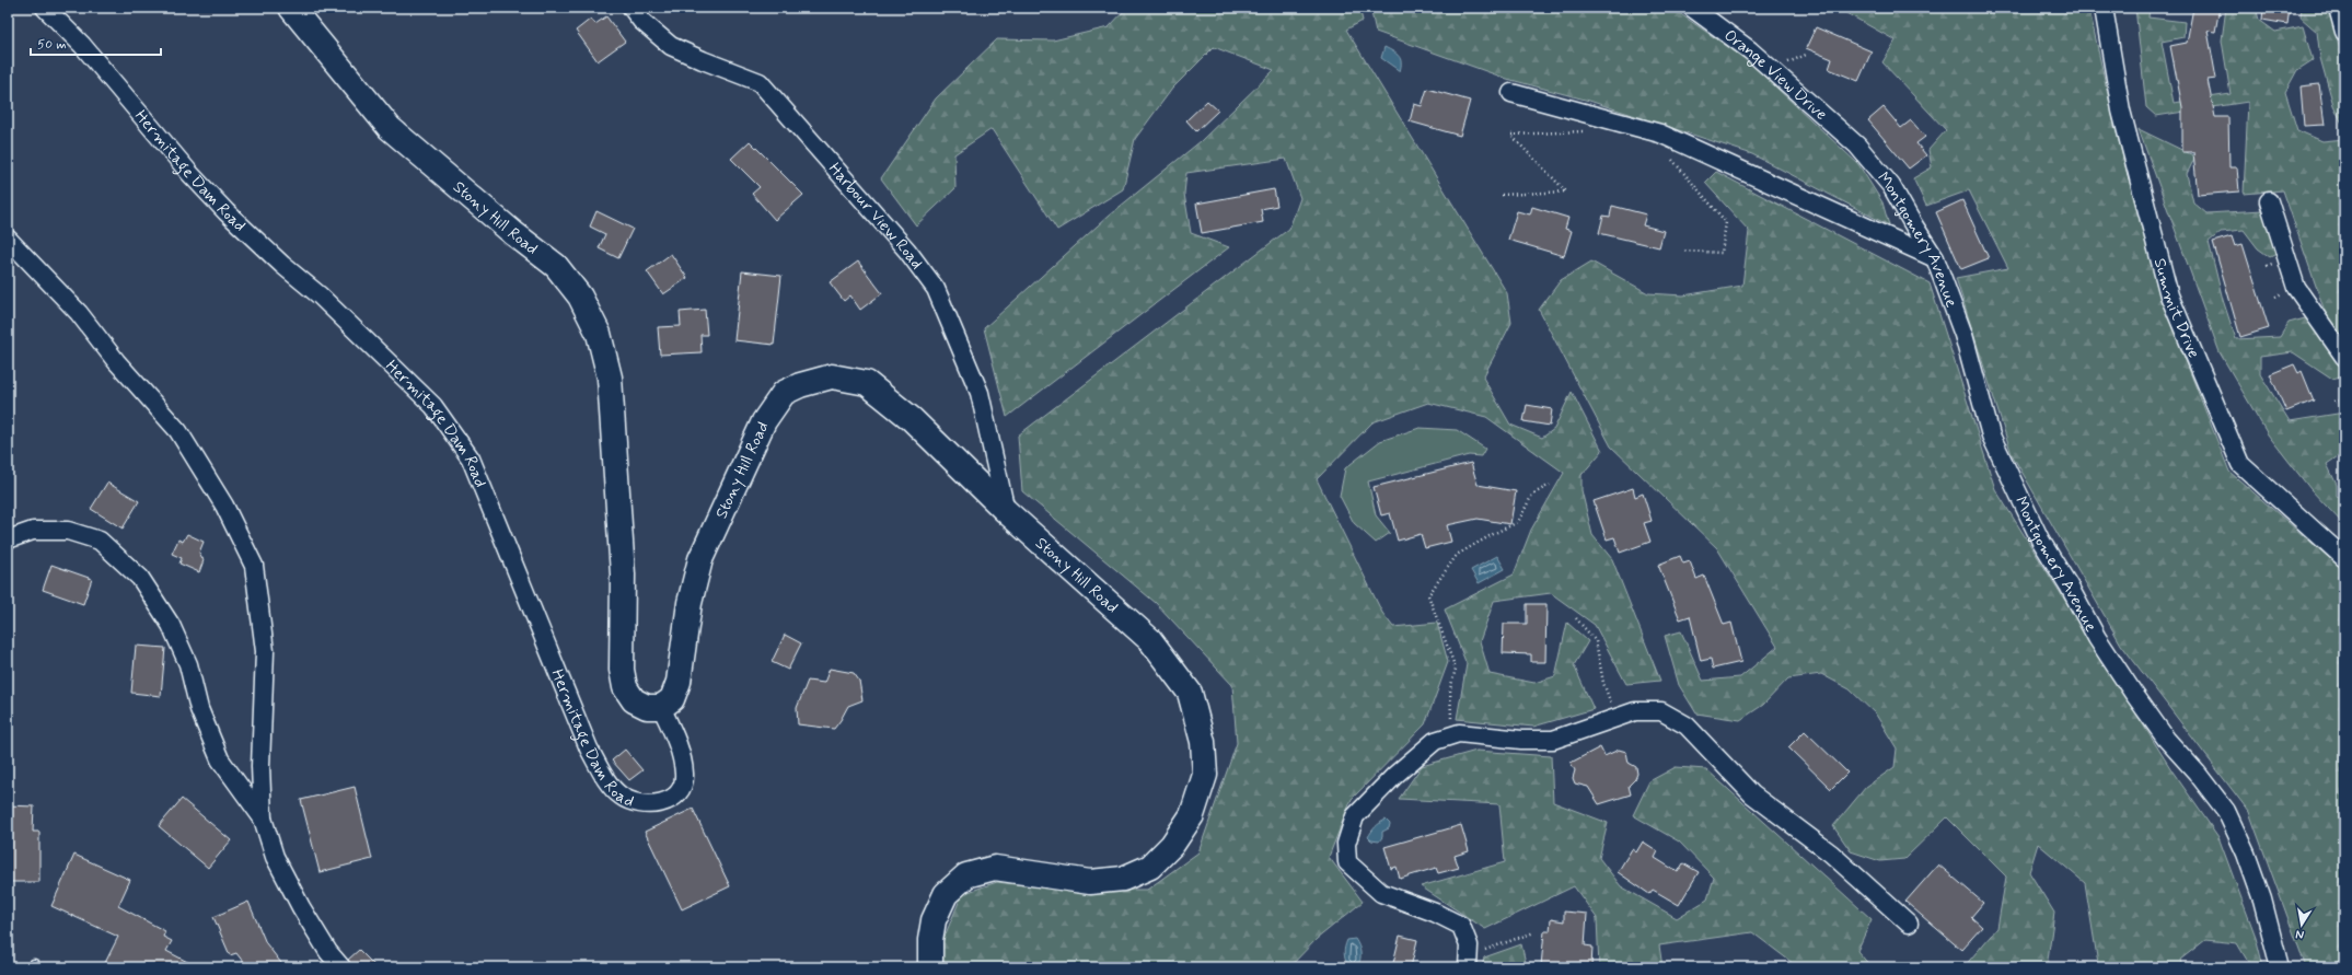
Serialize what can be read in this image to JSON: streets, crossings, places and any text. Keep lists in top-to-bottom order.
{
  "streets": {
    "main road": ["Stony Hill Road"],
    "street": [
      "Orange View Drive",
      "Hermitage Dam Road",
      "Harbour View Road",
      "Montgomery Avenue",
      "Summit Drive"
    ]
  },
  "crossings": [
    ["Orange View Drive", "Montgomery Avenue"],
    ["Hermitage Dam Road", "Stony Hill Road"],
    ["Harbour View Road", "Stony Hill Road"]
  ],
  "scale_bar": "50 m",
  "north": "bottom"
}
